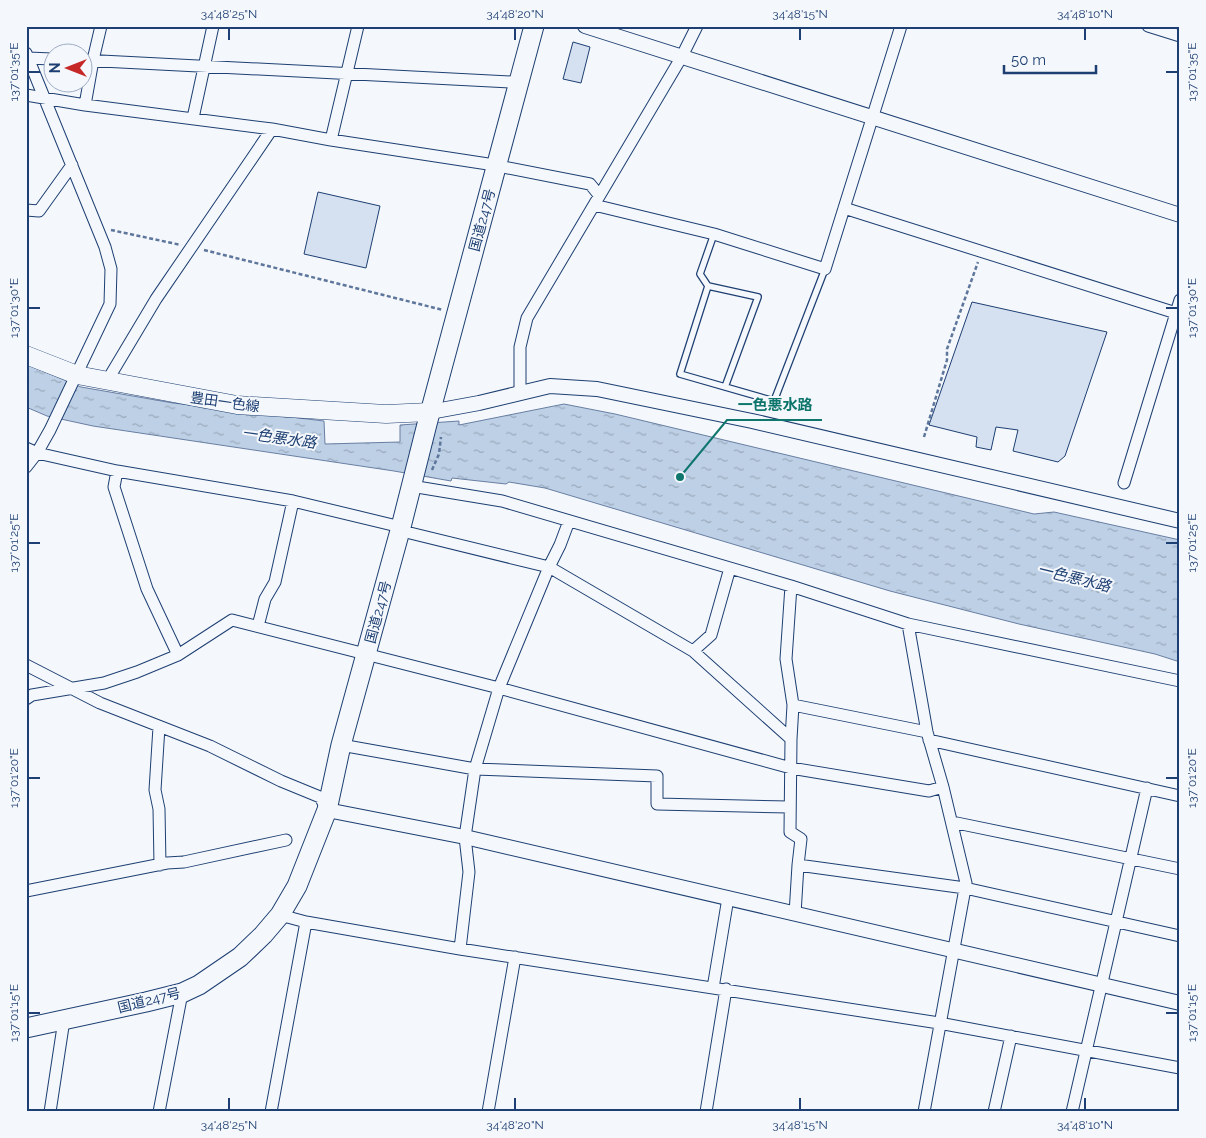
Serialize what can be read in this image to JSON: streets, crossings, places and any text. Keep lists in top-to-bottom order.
{
  "streets": {
    "highway": ["国道247号"],
    "main road": ["豊田一色線"]
  },
  "crossings": [
    ["国道247号", "豊田一色線"]
  ],
  "water": ["一色悪水路"],
  "places": ["一色悪水路"],
  "scale_bar": "50 m",
  "north": "left",
  "coordinates": [
    "34°48'25\"N",
    "34°48'20\"N",
    "34°48'15\"N",
    "34°48'10\"N",
    "137°01'35\"E",
    "137°01'30\"E",
    "137°01'25\"E",
    "137°01'20\"E",
    "137°01'15\"E"
  ]
}
